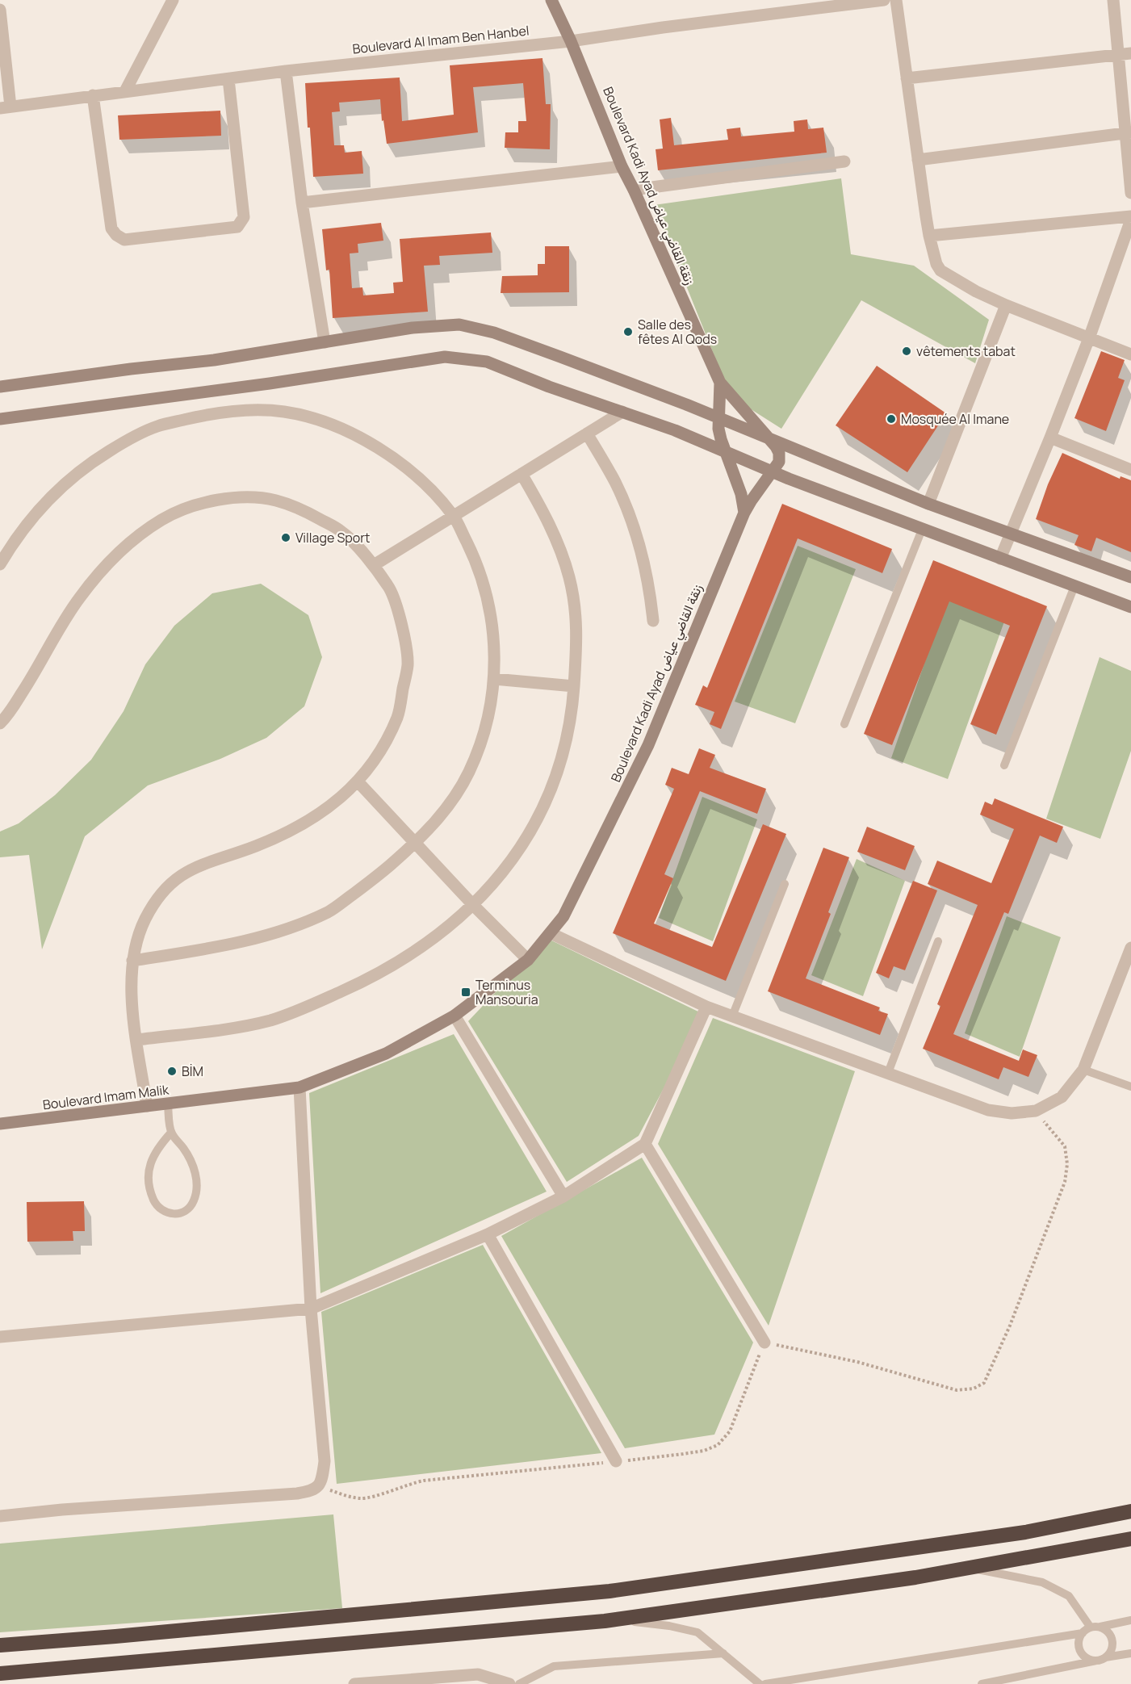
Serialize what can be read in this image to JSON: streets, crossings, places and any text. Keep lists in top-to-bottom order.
{
  "streets": {
    "street": ["Boulevard Al Imam Ben Hanbel", "Boulevard Kadi Ayad زنقة القاضي عياض", "Boulevard Imam Malik"]
  },
  "crossings": [
    ["Boulevard Al Imam Ben Hanbel", "Boulevard Kadi Ayad زنقة القاضي عياض"],
    ["Boulevard Kadi Ayad زنقة القاضي عياض", "Boulevard Imam Malik"]
  ],
  "places": {
    "other": [
      "Salle des fêtes Al Qods",
      "vêtements tabat",
      "Mosquée Al Imane",
      "Village Sport",
      "BİM"
    ],
    "transit": ["Terminus Mansouria"]
  }
}
